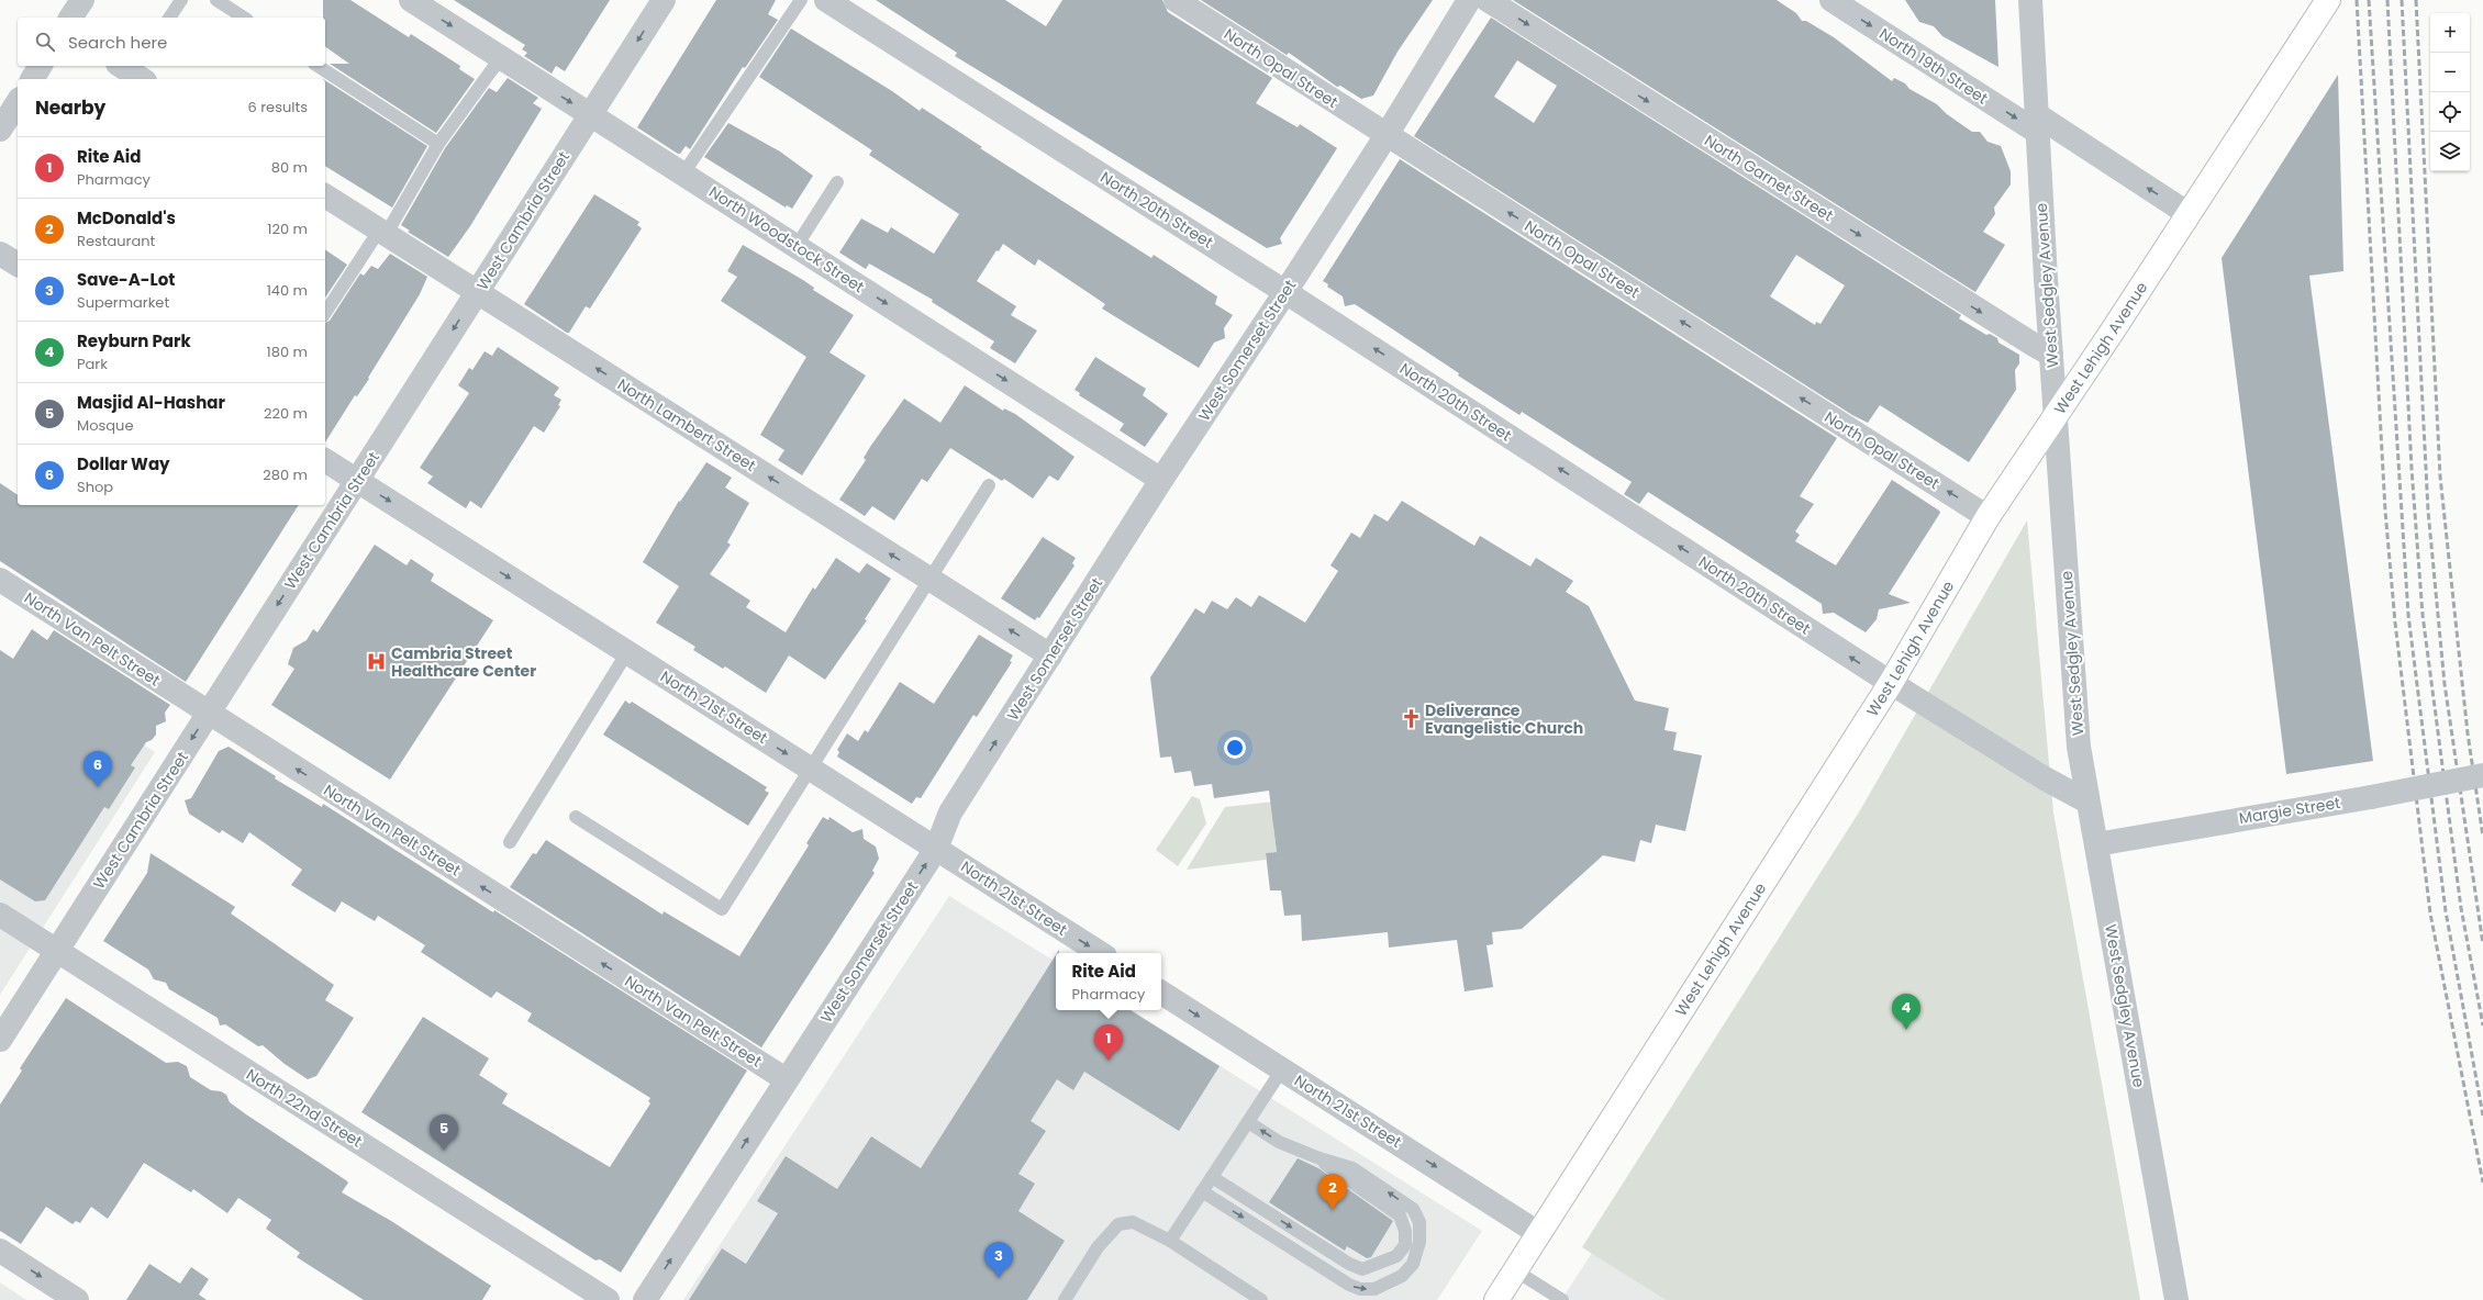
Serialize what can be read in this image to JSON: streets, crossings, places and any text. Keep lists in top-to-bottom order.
{
  "streets": {
    "main road": ["West Lehigh Avenue"],
    "street": [
      "North 19th Street",
      "North Opal Street",
      "North Garnet Street",
      "North 20th Street",
      "West Cambria Street",
      "North Woodstock Street",
      "West Sedgley Avenue",
      "West Somerset Street",
      "North Lambert Street",
      "North Van Pelt Street",
      "North 21st Street",
      "Margie Street",
      "North 22nd Street"
    ]
  },
  "crossings": [
    ["North 19th Street", "West Sedgley Avenue"],
    ["North 19th Street", "West Lehigh Avenue"],
    ["North Opal Street", "West Lehigh Avenue"],
    ["North Opal Street", "West Somerset Street"],
    ["North Garnet Street", "West Sedgley Avenue"],
    ["North 20th Street", "West Sedgley Avenue"],
    ["North 20th Street", "West Lehigh Avenue"],
    ["North 20th Street", "West Somerset Street"],
    ["West Cambria Street", "North Woodstock Street"],
    ["West Cambria Street", "North Lambert Street"],
    ["West Cambria Street", "North Van Pelt Street"],
    ["West Cambria Street", "North 21st Street"],
    ["West Cambria Street", "North 22nd Street"],
    ["North Woodstock Street", "West Somerset Street"],
    ["West Sedgley Avenue", "West Lehigh Avenue"],
    ["West Sedgley Avenue", "Margie Street"],
    ["West Lehigh Avenue", "North 21st Street"],
    ["West Somerset Street", "North Lambert Street"],
    ["West Somerset Street", "North Van Pelt Street"],
    ["West Somerset Street", "North 21st Street"]
  ],
  "one_way": [
    "North Opal Street",
    "North Garnet Street",
    "North 20th Street",
    "West Cambria Street",
    "North Woodstock Street",
    "West Somerset Street",
    "North Lambert Street",
    "North Van Pelt Street",
    "North 21st Street"
  ],
  "places": {
    "hospital": ["Cambria Street Healthcare Center"],
    "church": ["Deliverance Evangelistic Church"]
  },
  "page": {
    "map_buttons": ["+", "−"],
    "search": "Search here",
    "heading": ["Nearby", "6 results"],
    "list": [
      {
        "mark": "1",
        "name": "Rite Aid",
        "note": "Pharmacy",
        "value": "80 m"
      },
      {
        "mark": "2",
        "name": "McDonald's",
        "note": "Restaurant",
        "value": "120 m"
      },
      {
        "mark": "3",
        "name": "Save-A-Lot",
        "note": "Supermarket",
        "value": "140 m"
      },
      {
        "mark": "4",
        "name": "Reyburn Park",
        "note": "Park",
        "value": "180 m"
      },
      {
        "mark": "5",
        "name": "Masjid Al-Hashar",
        "note": "Mosque",
        "value": "220 m"
      },
      {
        "mark": "6",
        "name": "Dollar Way",
        "note": "Shop",
        "value": "280 m"
      }
    ],
    "pins": [
      "6",
      "4",
      "1",
      "5",
      "2",
      "3"
    ],
    "popup": ["Rite Aid", "Pharmacy"]
  }
}
